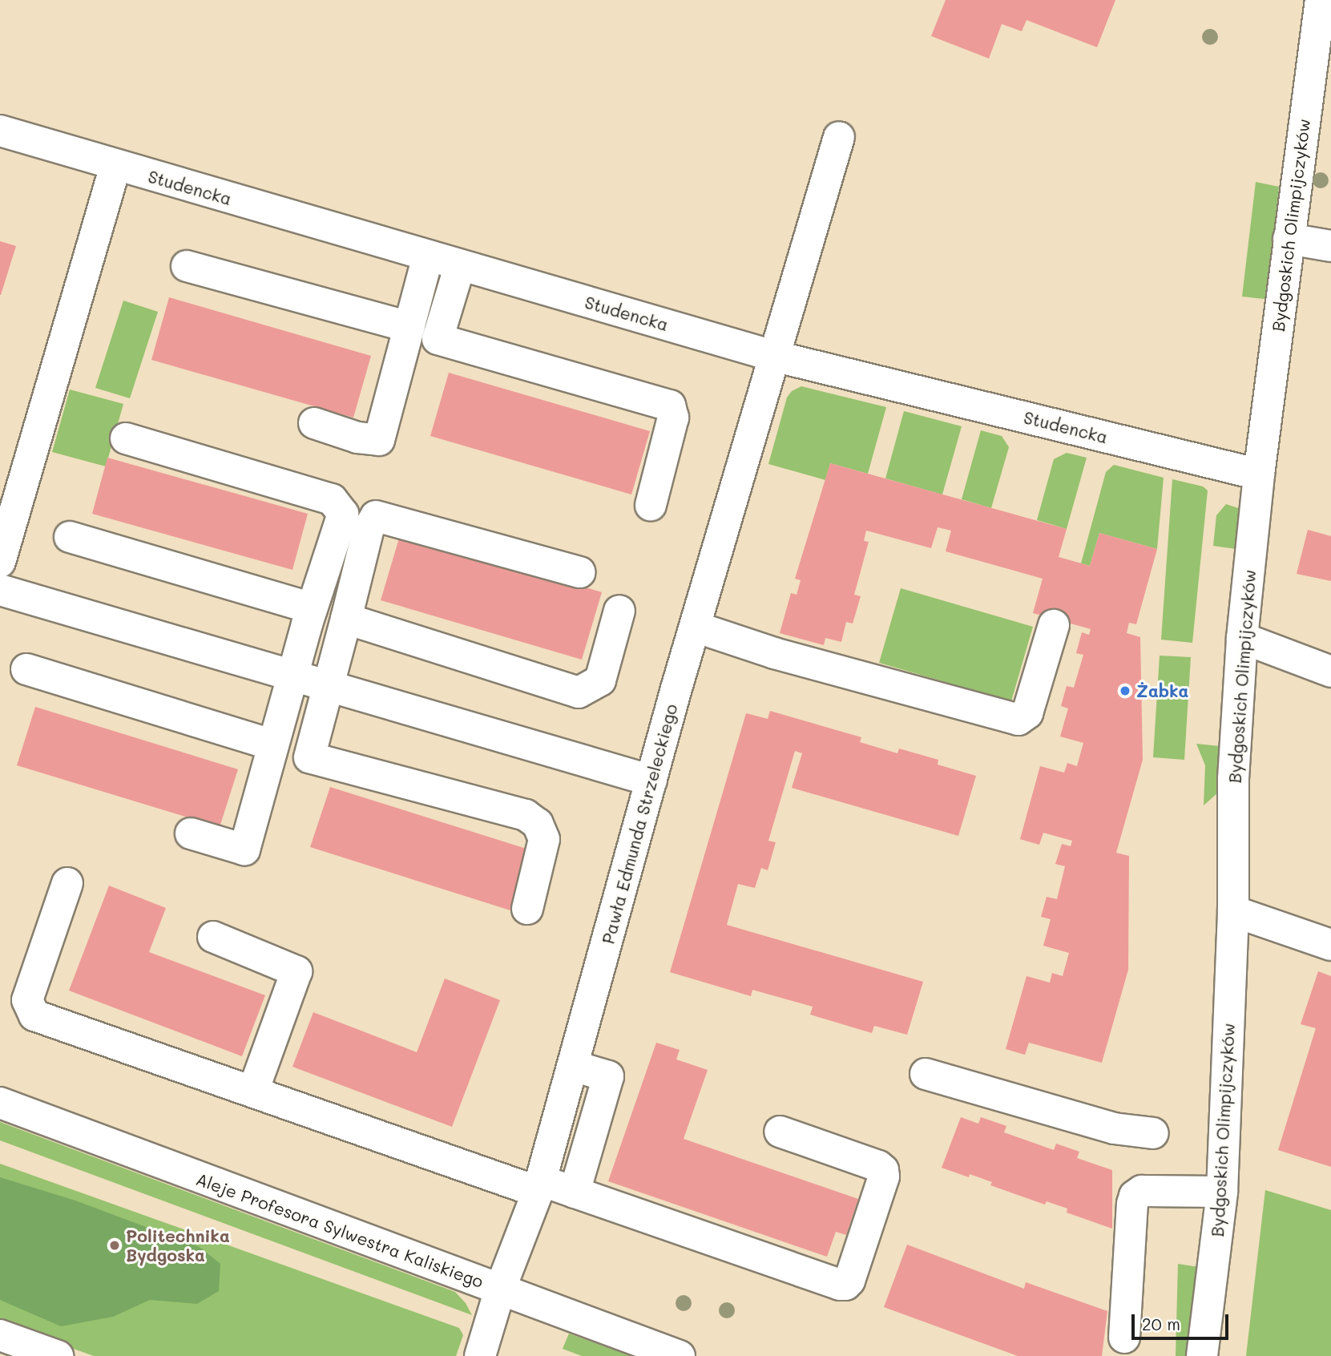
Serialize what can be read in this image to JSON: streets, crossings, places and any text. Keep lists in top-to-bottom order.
{
  "streets": {
    "street": [
      "Studencka",
      "Bydgoskich Olimpijczyków",
      "Pawła Edmunda Strzeleckiego",
      "Aleje Profesora Sylwestra Kaliskiego"
    ]
  },
  "crossings": [
    ["Studencka", "Bydgoskich Olimpijczyków"],
    ["Studencka", "Pawła Edmunda Strzeleckiego"],
    ["Pawła Edmunda Strzeleckiego", "Aleje Profesora Sylwestra Kaliskiego"]
  ],
  "places": ["Żabka", "Politechnika Bydgoska"],
  "scale_bar": "20 m"
}
